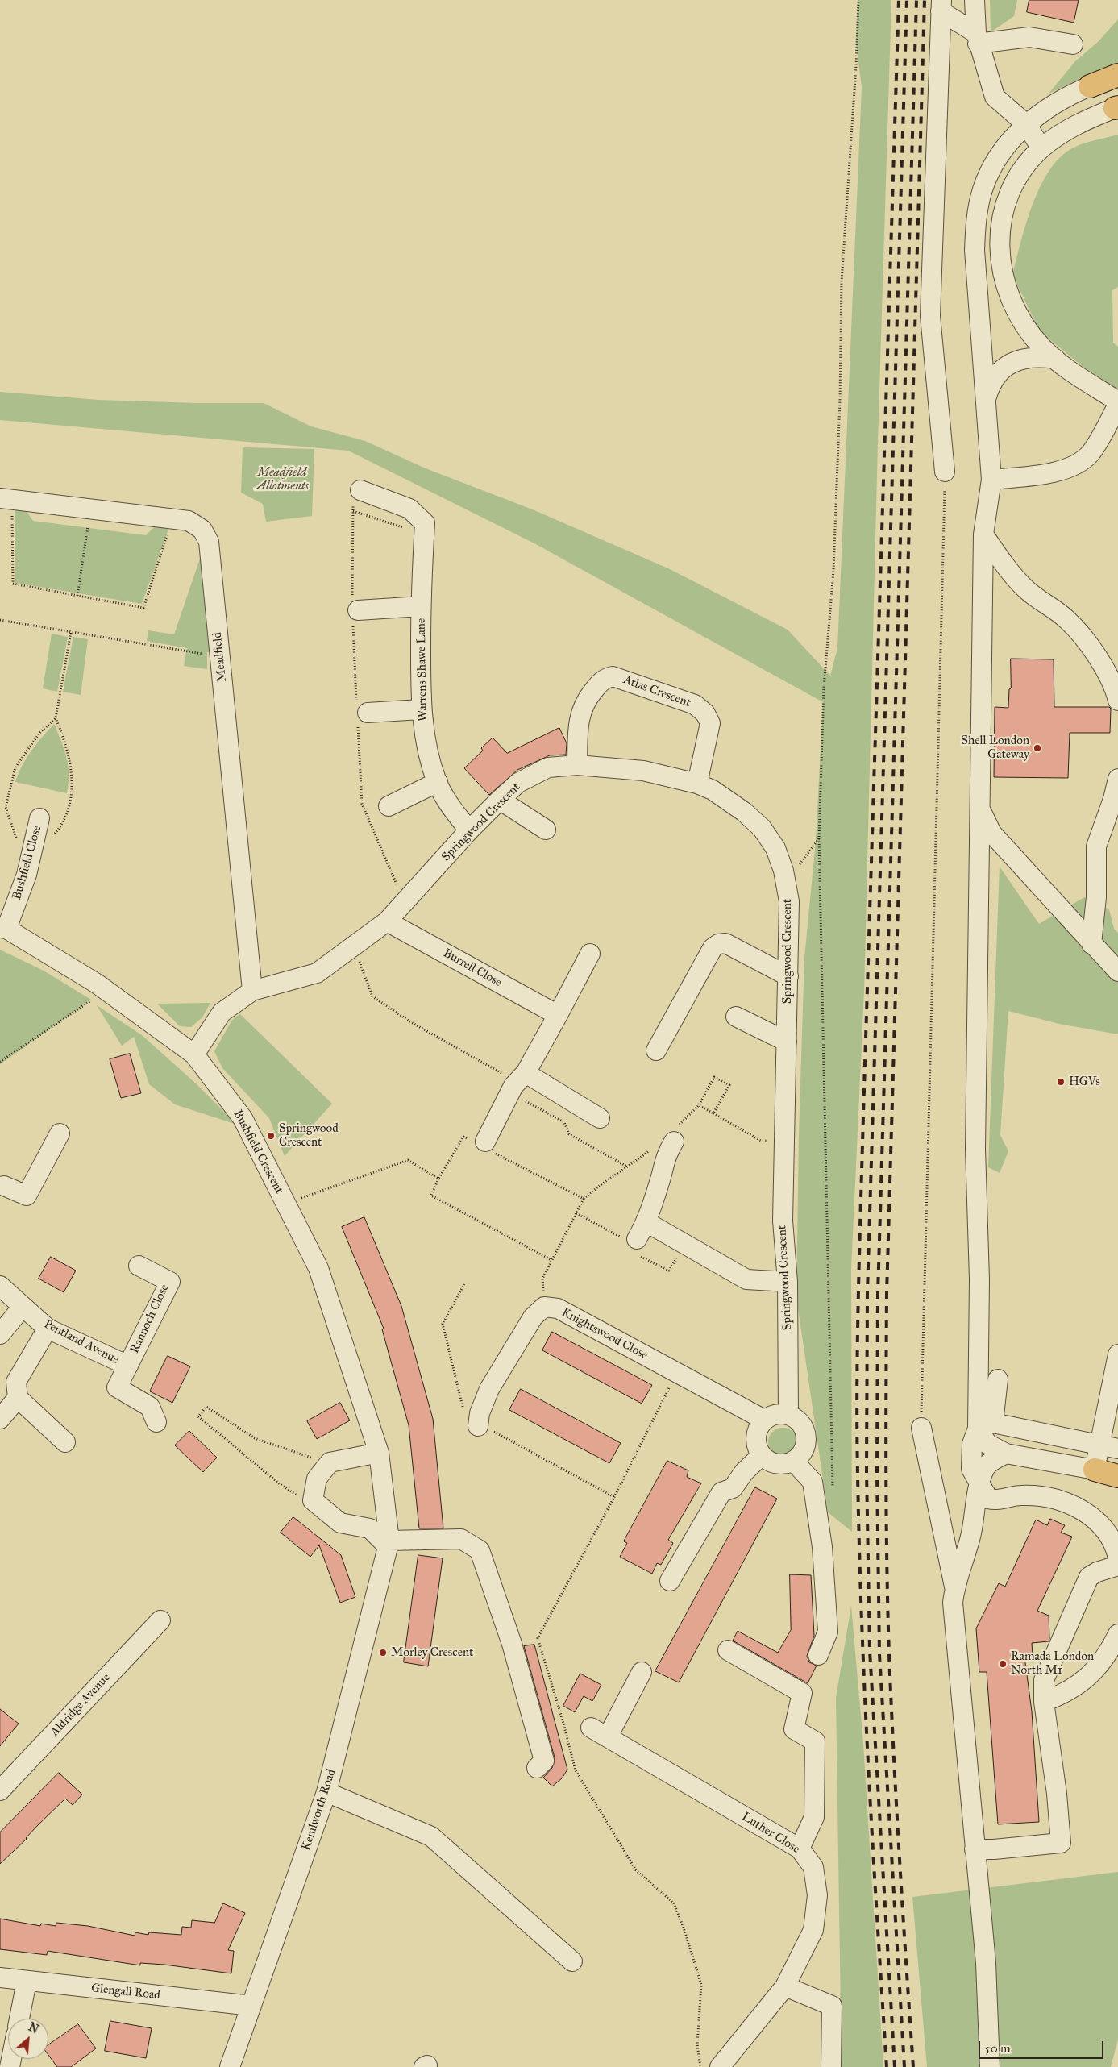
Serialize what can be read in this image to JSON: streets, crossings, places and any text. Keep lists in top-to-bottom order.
{
  "streets": {
    "street": [
      "Meadfield",
      "Warrens Shawe Lane",
      "Atlas Crescent",
      "Springwood Crescent",
      "Bushfield Close",
      "Burrell Close",
      "Bushfield Crescent",
      "Rannoch Close",
      "Knightswood Close",
      "Pentland Avenue",
      "Aldridge Avenue",
      "Kenilworth Road",
      "Luther Close",
      "Glengall Road"
    ]
  },
  "crossings": [
    ["Meadfield", "Springwood Crescent"],
    ["Warrens Shawe Lane", "Springwood Crescent"],
    ["Atlas Crescent", "Springwood Crescent"],
    ["Springwood Crescent", "Burrell Close"],
    ["Springwood Crescent", "Bushfield Crescent"],
    ["Springwood Crescent", "Knightswood Close"],
    ["Bushfield Close", "Bushfield Crescent"],
    ["Bushfield Crescent", "Kenilworth Road"],
    ["Rannoch Close", "Pentland Avenue"],
    ["Kenilworth Road", "Glengall Road"]
  ],
  "parks": ["Meadfield Allotments"],
  "places": [
    "Shell London Gateway",
    "HGVs",
    "Springwood Crescent",
    "Morley Crescent",
    "Ramada London North M1"
  ],
  "scale_bar": "50 m",
  "north": "top right"
}
